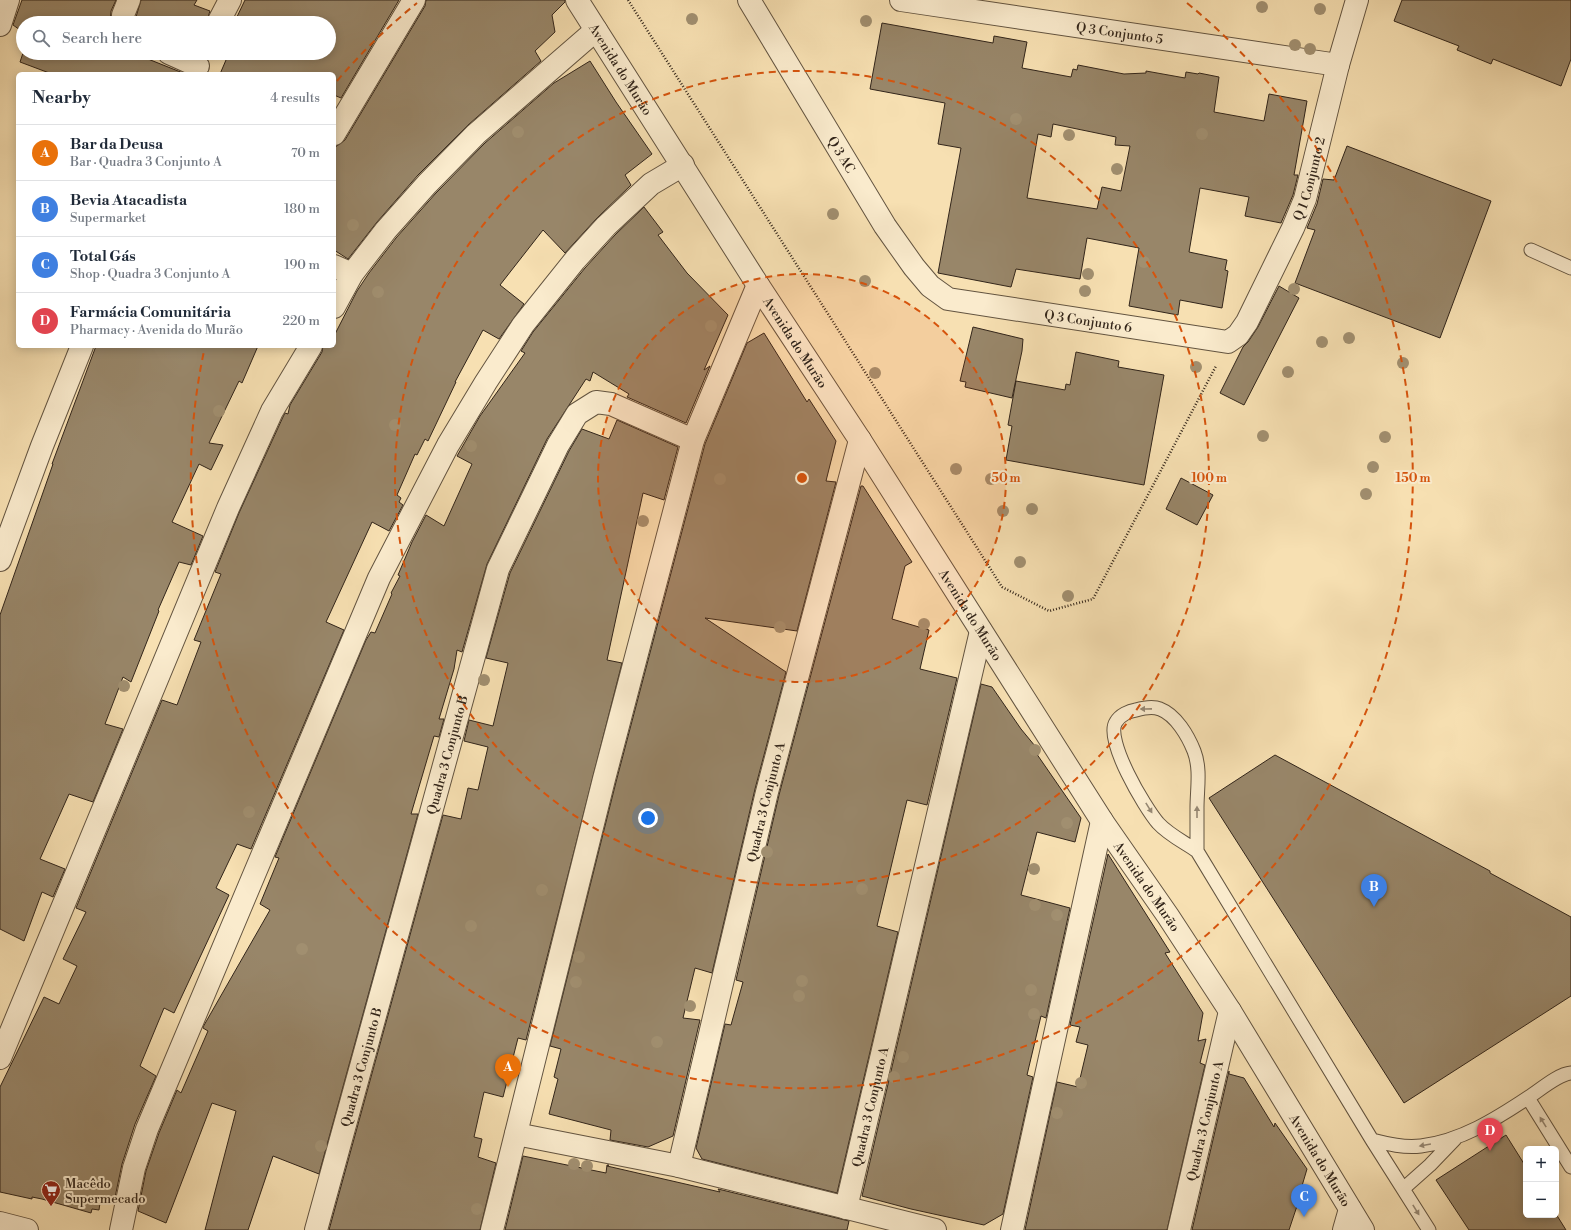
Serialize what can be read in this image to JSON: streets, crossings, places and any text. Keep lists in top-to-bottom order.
{
  "streets": {
    "street": [
      "Q 3 Conjunto 5",
      "Avenida do Murão",
      "Q 3 AC",
      "Q 1 Conjunto 2",
      "Q 3 Conjunto 6",
      "Quadra 3 Conjunto B",
      "Quadra 3 Conjunto A"
    ]
  },
  "crossings": [
    ["Q 3 Conjunto 5", "Q 1 Conjunto 2"],
    ["Avenida do Murão", "Quadra 3 Conjunto A"],
    ["Q 3 AC", "Q 3 Conjunto 6"],
    ["Q 1 Conjunto 2", "Q 3 Conjunto 6"]
  ],
  "places": {
    "supermarket": ["Macêdo Supermecado"]
  },
  "page": {
    "search": "Search here",
    "heading": ["Nearby", "4 results"],
    "list": [
      {
        "mark": "A",
        "name": "Bar da Deusa",
        "note": "Bar · Quadra 3 Conjunto A",
        "value": "70 m"
      },
      {
        "mark": "B",
        "name": "Bevia Atacadista",
        "note": "Supermarket",
        "value": "180 m"
      },
      {
        "mark": "C",
        "name": "Total Gás",
        "note": "Shop · Quadra 3 Conjunto A",
        "value": "190 m"
      },
      {
        "mark": "D",
        "name": "Farmácia Comunitária",
        "note": "Pharmacy · Avenida do Murão",
        "value": "220 m"
      }
    ],
    "pins": [
      "B",
      "A",
      "D",
      "C"
    ],
    "map_buttons": ["+", "−"]
  },
  "rings": ["50 m", "100 m", "150 m"]
}
